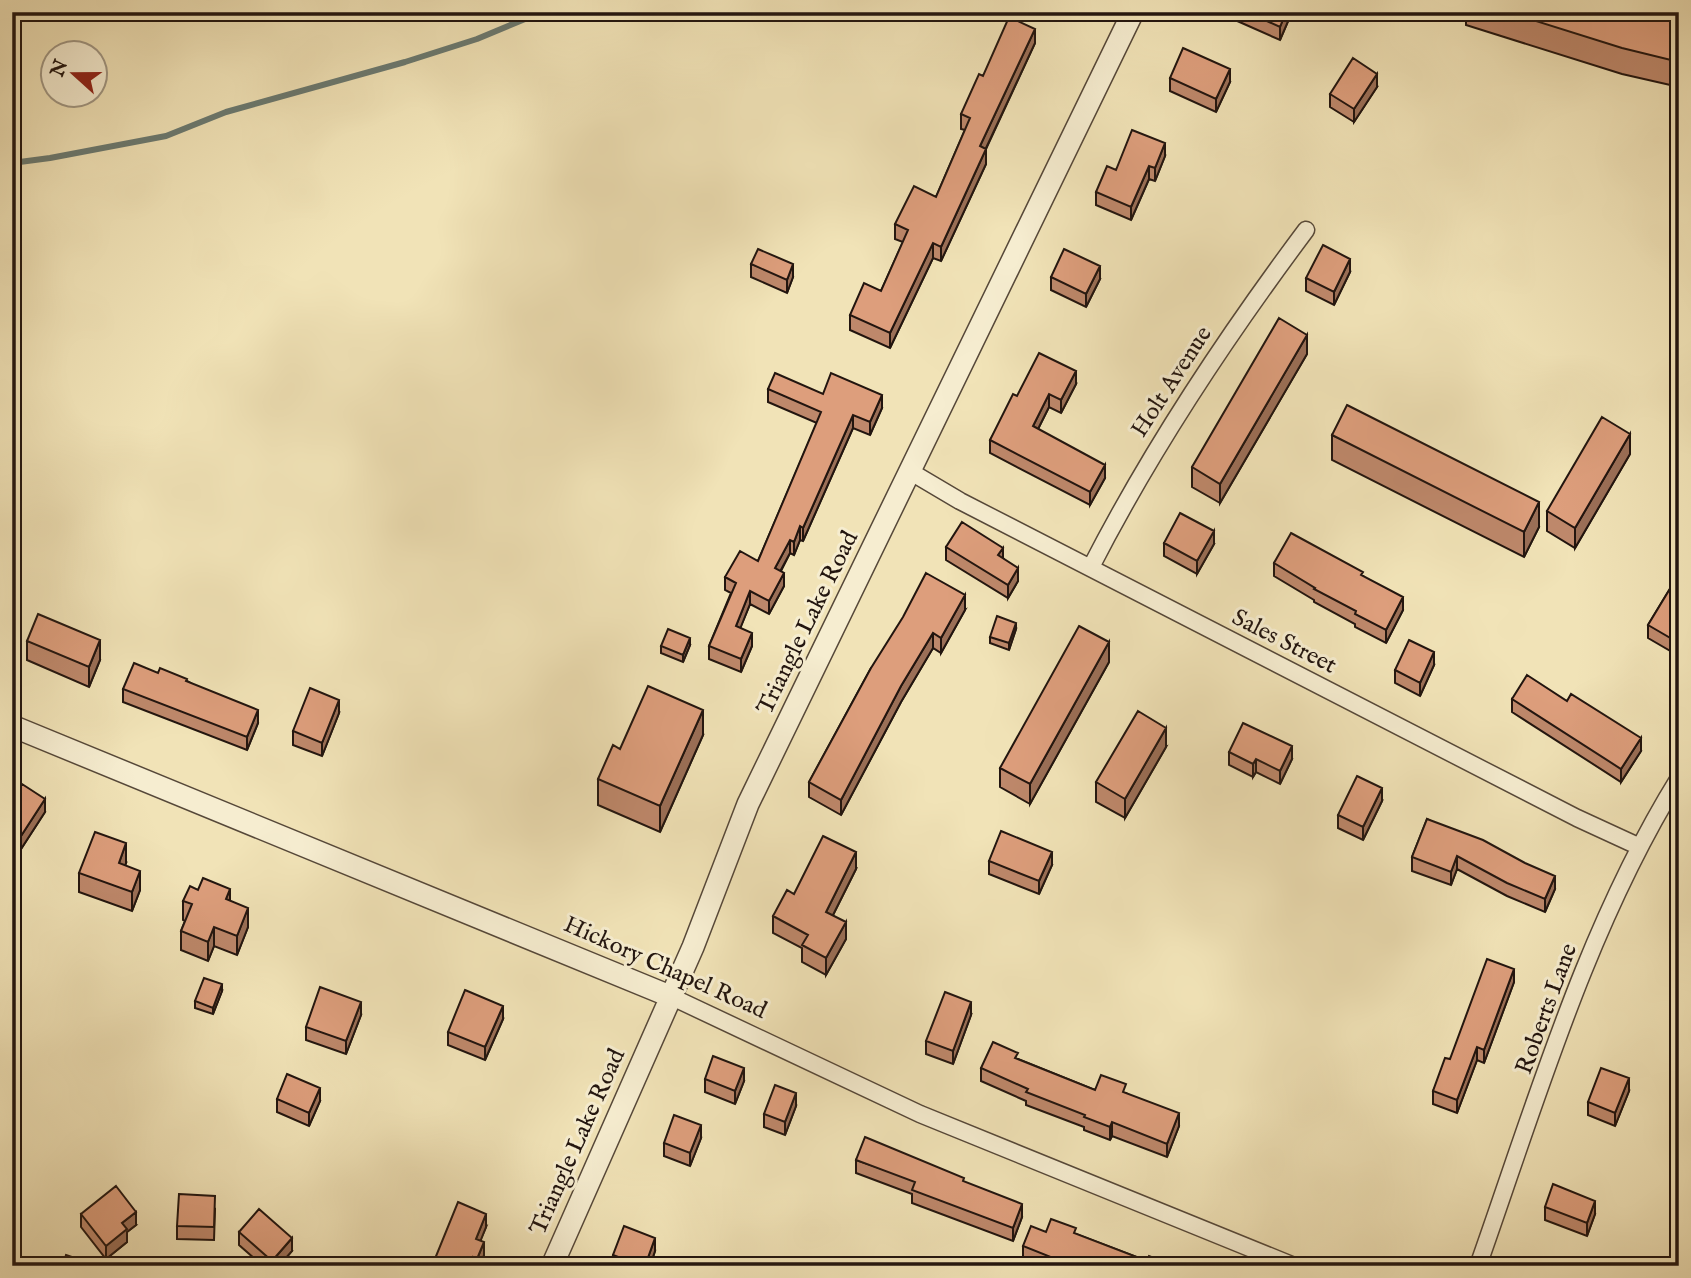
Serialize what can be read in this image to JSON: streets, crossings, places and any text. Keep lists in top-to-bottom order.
{
  "streets": {
    "street": [
      "Holt Avenue",
      "Triangle Lake Road",
      "Sales Street",
      "Hickory Chapel Road",
      "Roberts Lane"
    ]
  },
  "crossings": [
    ["Holt Avenue", "Sales Street"],
    ["Triangle Lake Road", "Sales Street"],
    ["Triangle Lake Road", "Hickory Chapel Road"],
    ["Sales Street", "Roberts Lane"]
  ],
  "north": "left"
}
